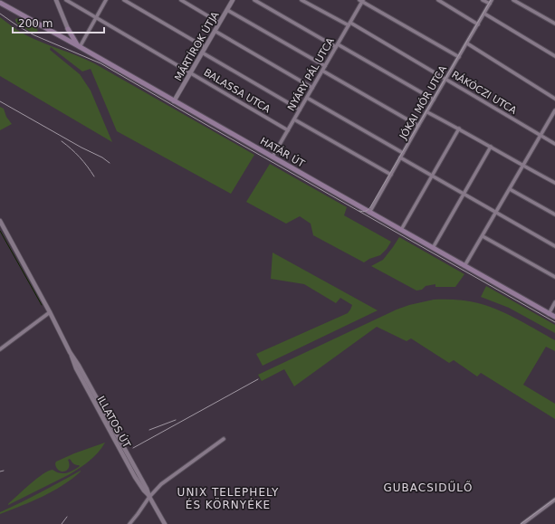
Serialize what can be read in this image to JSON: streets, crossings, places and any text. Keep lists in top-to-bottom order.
{
  "streets": {
    "main road": ["HATÁR ÚT"],
    "street": [
      "MÁRTÍROK ÚTJA",
      "NYÁRY PÁL UTCA",
      "BALASSA UTCA",
      "RÁKÓCZI UTCA",
      "JÓKAI MÓR UTCA",
      "ILLATOS ÚT"
    ]
  },
  "crossings": [
    ["MÁRTÍROK ÚTJA", "BALASSA UTCA"],
    ["MÁRTÍROK ÚTJA", "HATÁR ÚT"],
    ["NYÁRY PÁL UTCA", "BALASSA UTCA"],
    ["NYÁRY PÁL UTCA", "RÁKÓCZI UTCA"],
    ["NYÁRY PÁL UTCA", "HATÁR ÚT"],
    ["RÁKÓCZI UTCA", "JÓKAI MÓR UTCA"],
    ["JÓKAI MÓR UTCA", "HATÁR ÚT"]
  ],
  "districts": ["GUBACSIDŰLŐ", "UNIX TELEPHELY ÉS KÖRNYÉKE"],
  "scale_bar": "200 m"
}
